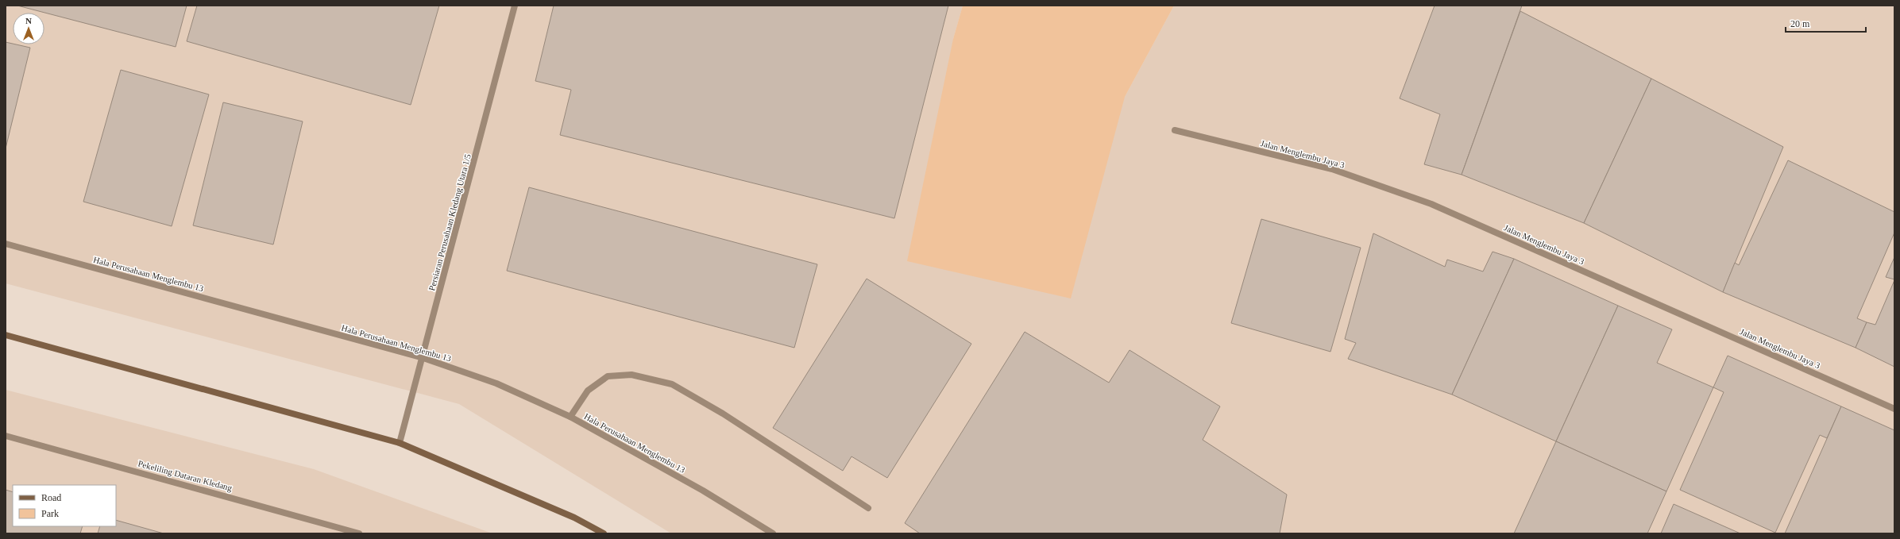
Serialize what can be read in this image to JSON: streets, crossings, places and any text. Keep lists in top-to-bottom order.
{
  "streets": {
    "street": [
      "Jalan Menglembu Jaya 3",
      "Persiaran Perusahaan Kledang Utara 1/5",
      "Hala Perusahaan Menglembu 13",
      "Pekeliling Dataran Kledang"
    ]
  },
  "crossings": [
    ["Persiaran Perusahaan Kledang Utara 1/5", "Hala Perusahaan Menglembu 13"]
  ],
  "legend": ["Road", "Park"],
  "scale_bar": "20 m",
  "north": "top"
}
